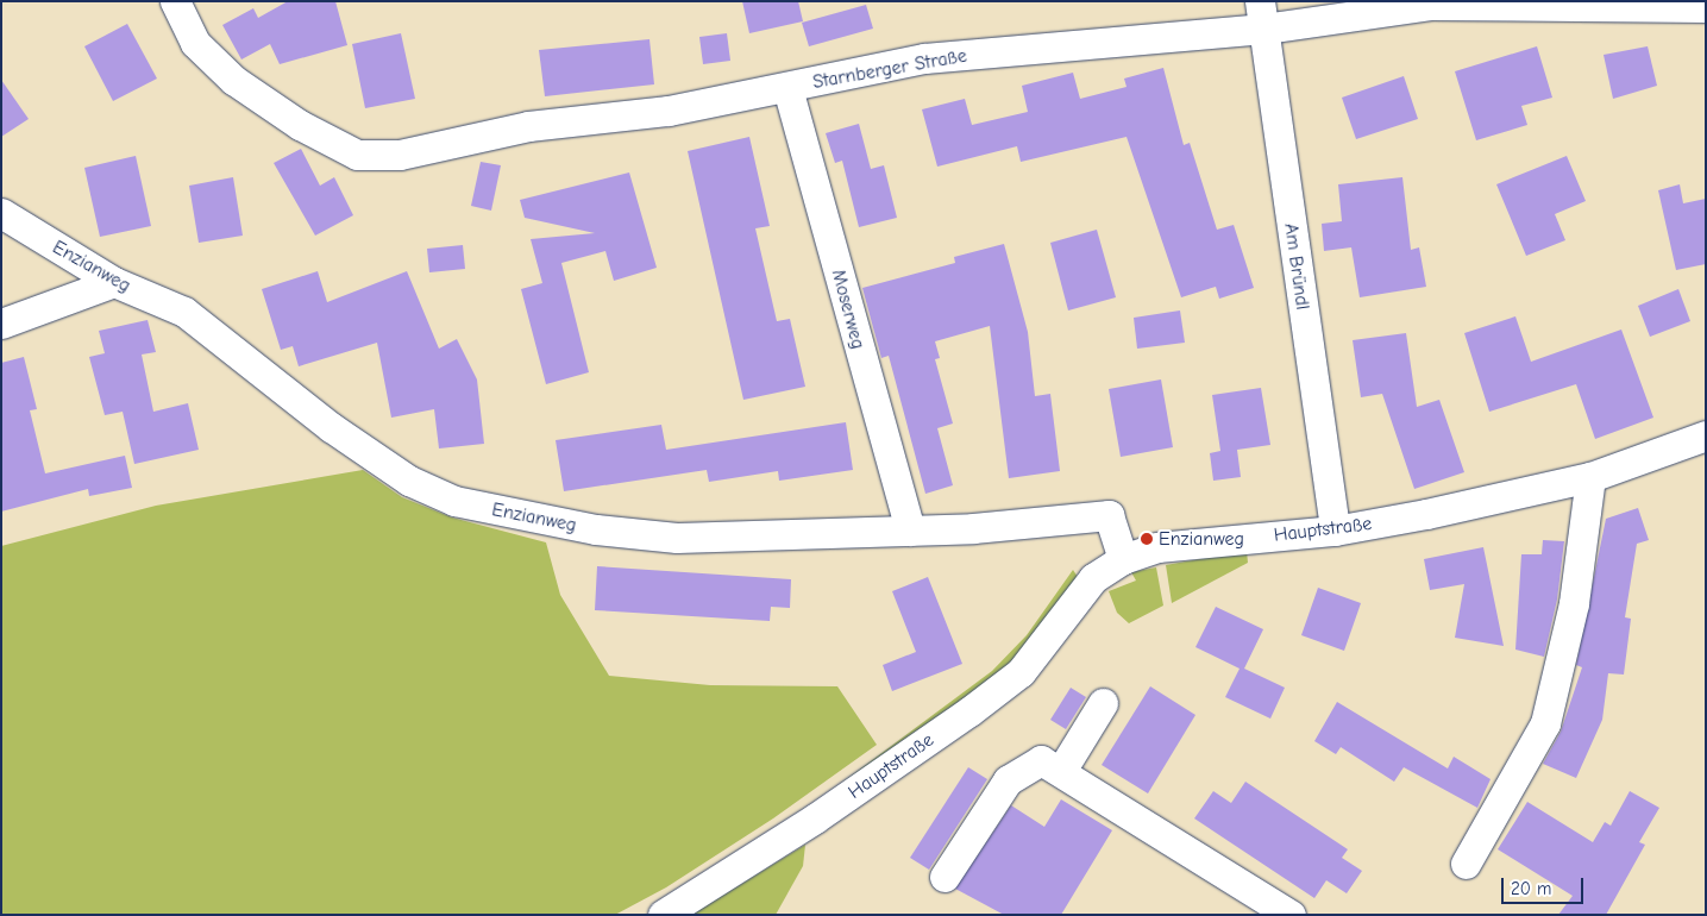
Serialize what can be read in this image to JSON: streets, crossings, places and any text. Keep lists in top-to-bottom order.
{
  "streets": {
    "street": [
      "Starnberger Straße",
      "Enzianweg",
      "Am Bründl",
      "Moserweg",
      "Hauptstraße"
    ]
  },
  "crossings": [
    ["Starnberger Straße", "Am Bründl"],
    ["Starnberger Straße", "Moserweg"],
    ["Enzianweg", "Moserweg"],
    ["Enzianweg", "Hauptstraße"],
    ["Am Bründl", "Hauptstraße"]
  ],
  "places": ["Enzianweg"],
  "scale_bar": "20 m"
}
